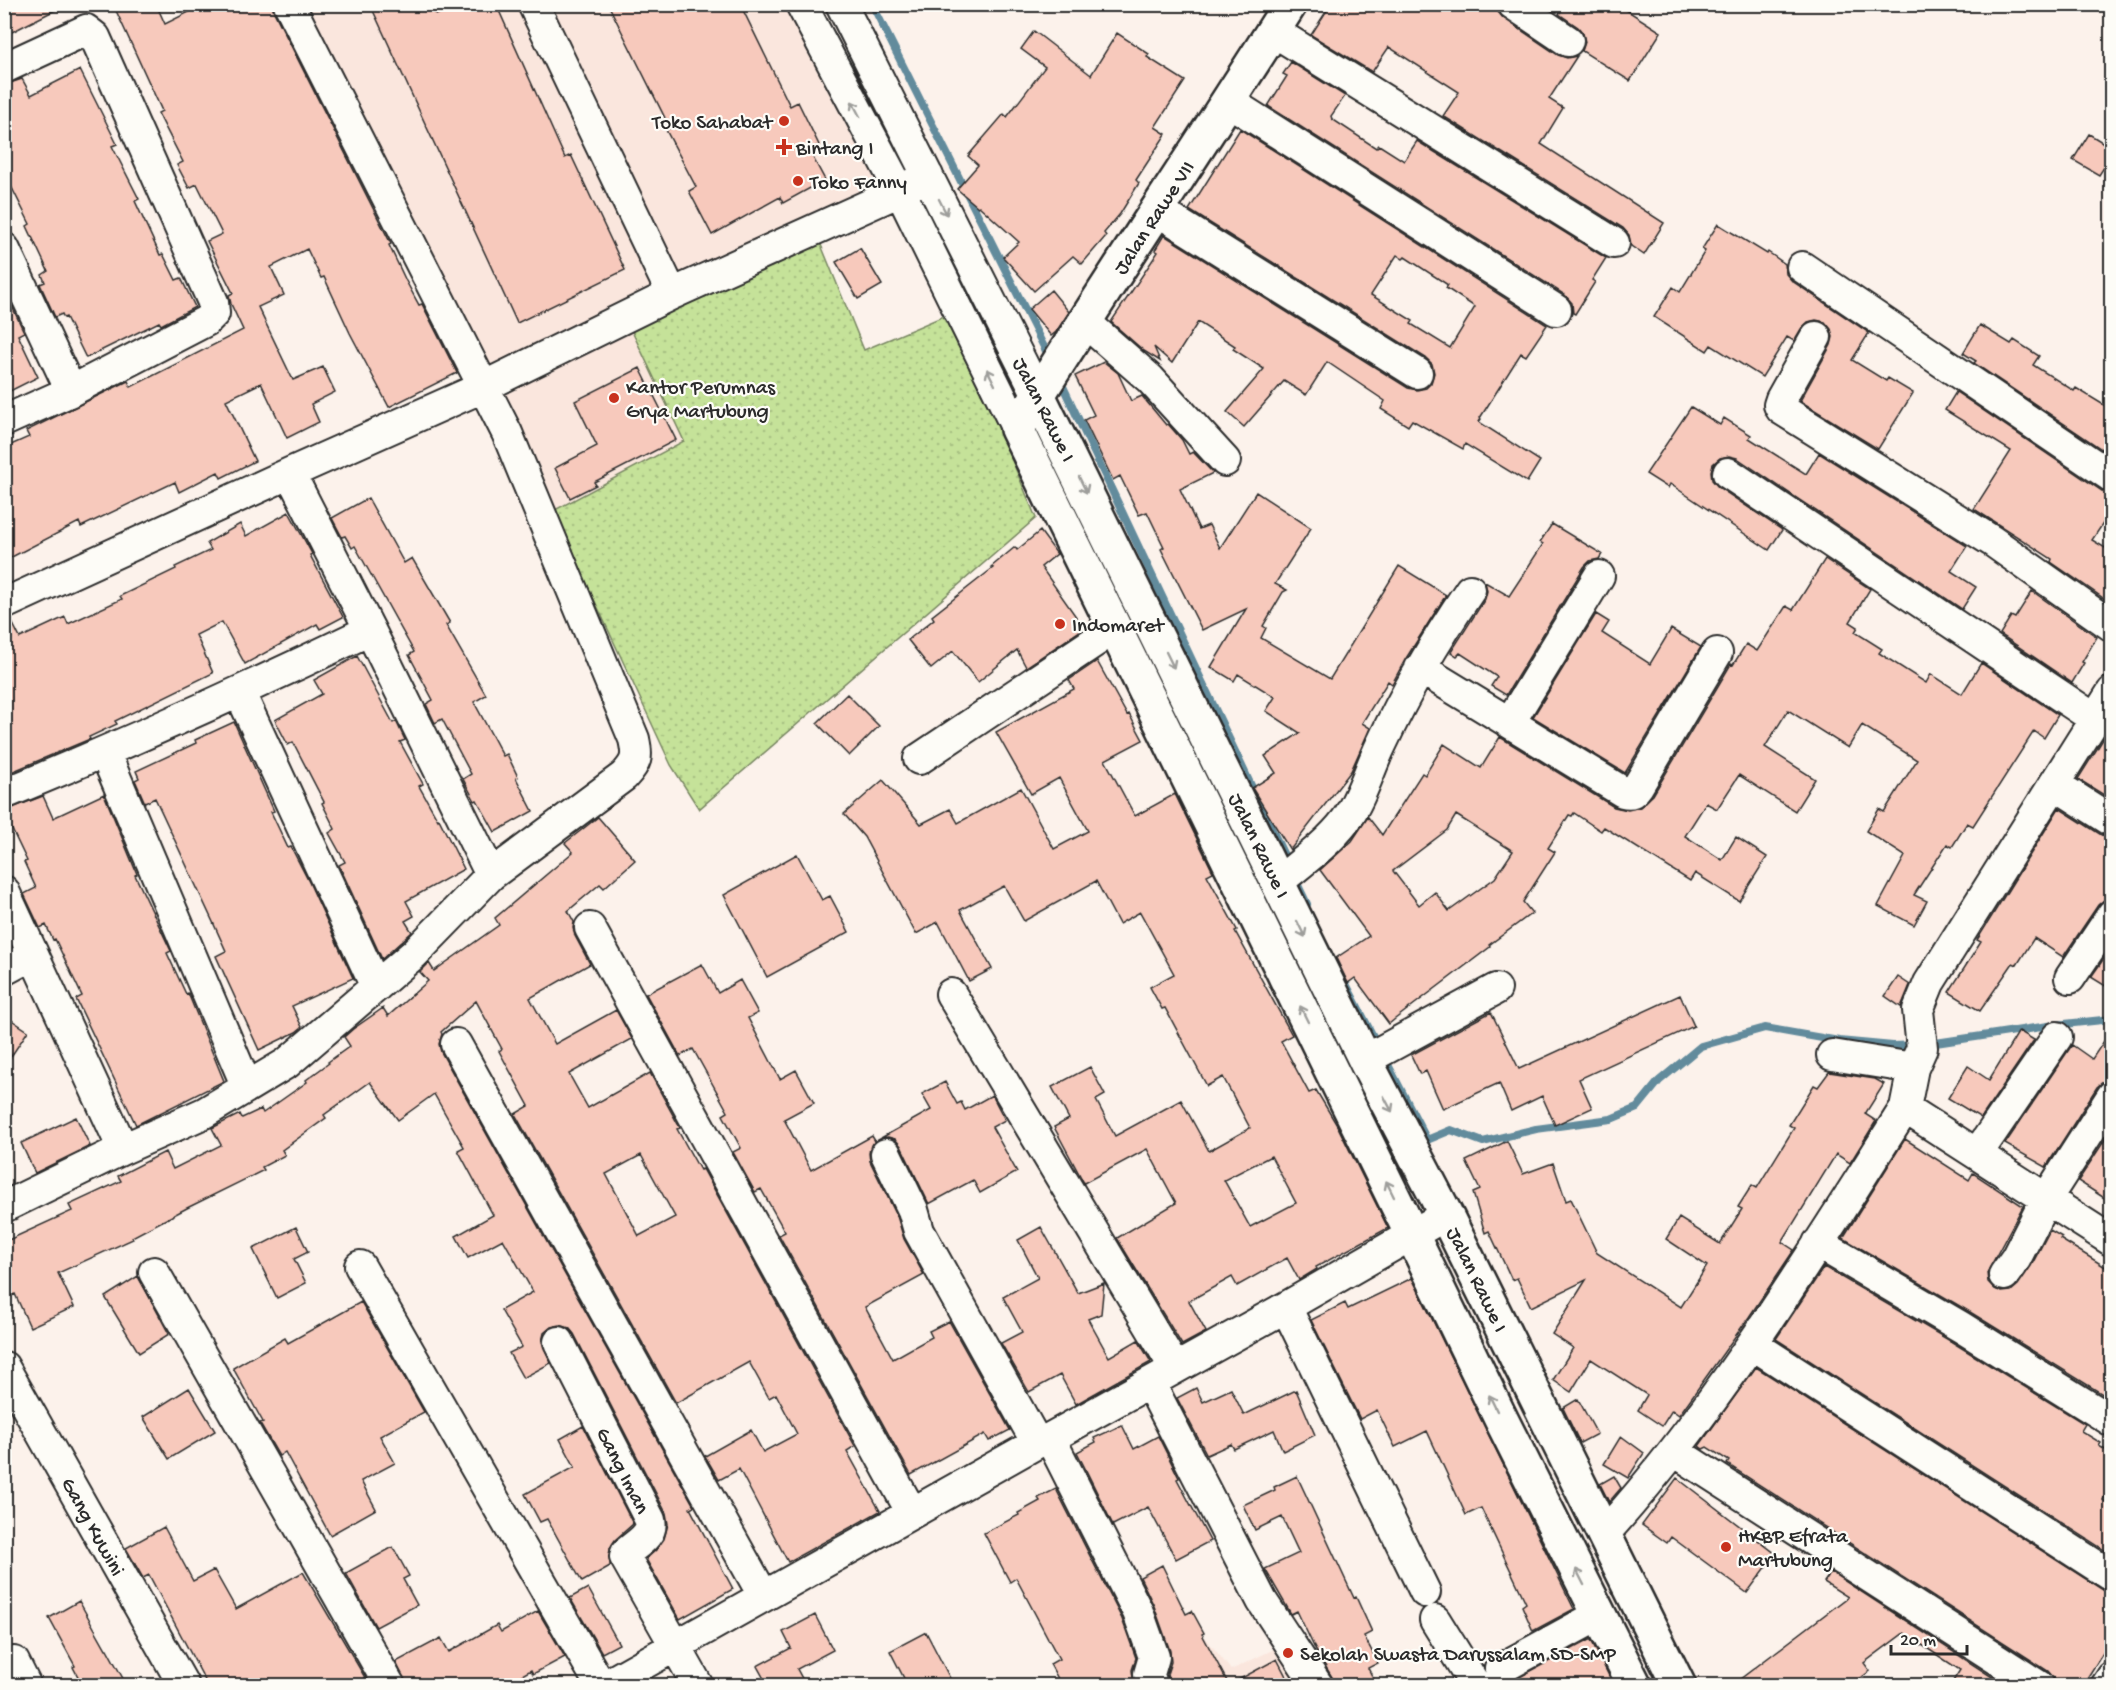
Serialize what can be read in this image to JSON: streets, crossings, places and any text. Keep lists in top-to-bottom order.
{
  "streets": {
    "main road": ["Jalan Rawe VII", "Jalan Rawe I"],
    "street": ["Gang Iman", "Gang Kuwini"]
  },
  "crossings": [
    ["Jalan Rawe VII", "Jalan Rawe I"]
  ],
  "places": {
    "other": [
      "Toko Sahabat",
      "Toko Fanny",
      "Kantor Perumnas Grya Martubung",
      "Indomaret",
      "HKBP Efrata Martubung",
      "Sekolah Swasta Darussalam SD-SMP"
    ],
    "health": ["Bintang I"]
  },
  "scale_bar": "20 m"
}
